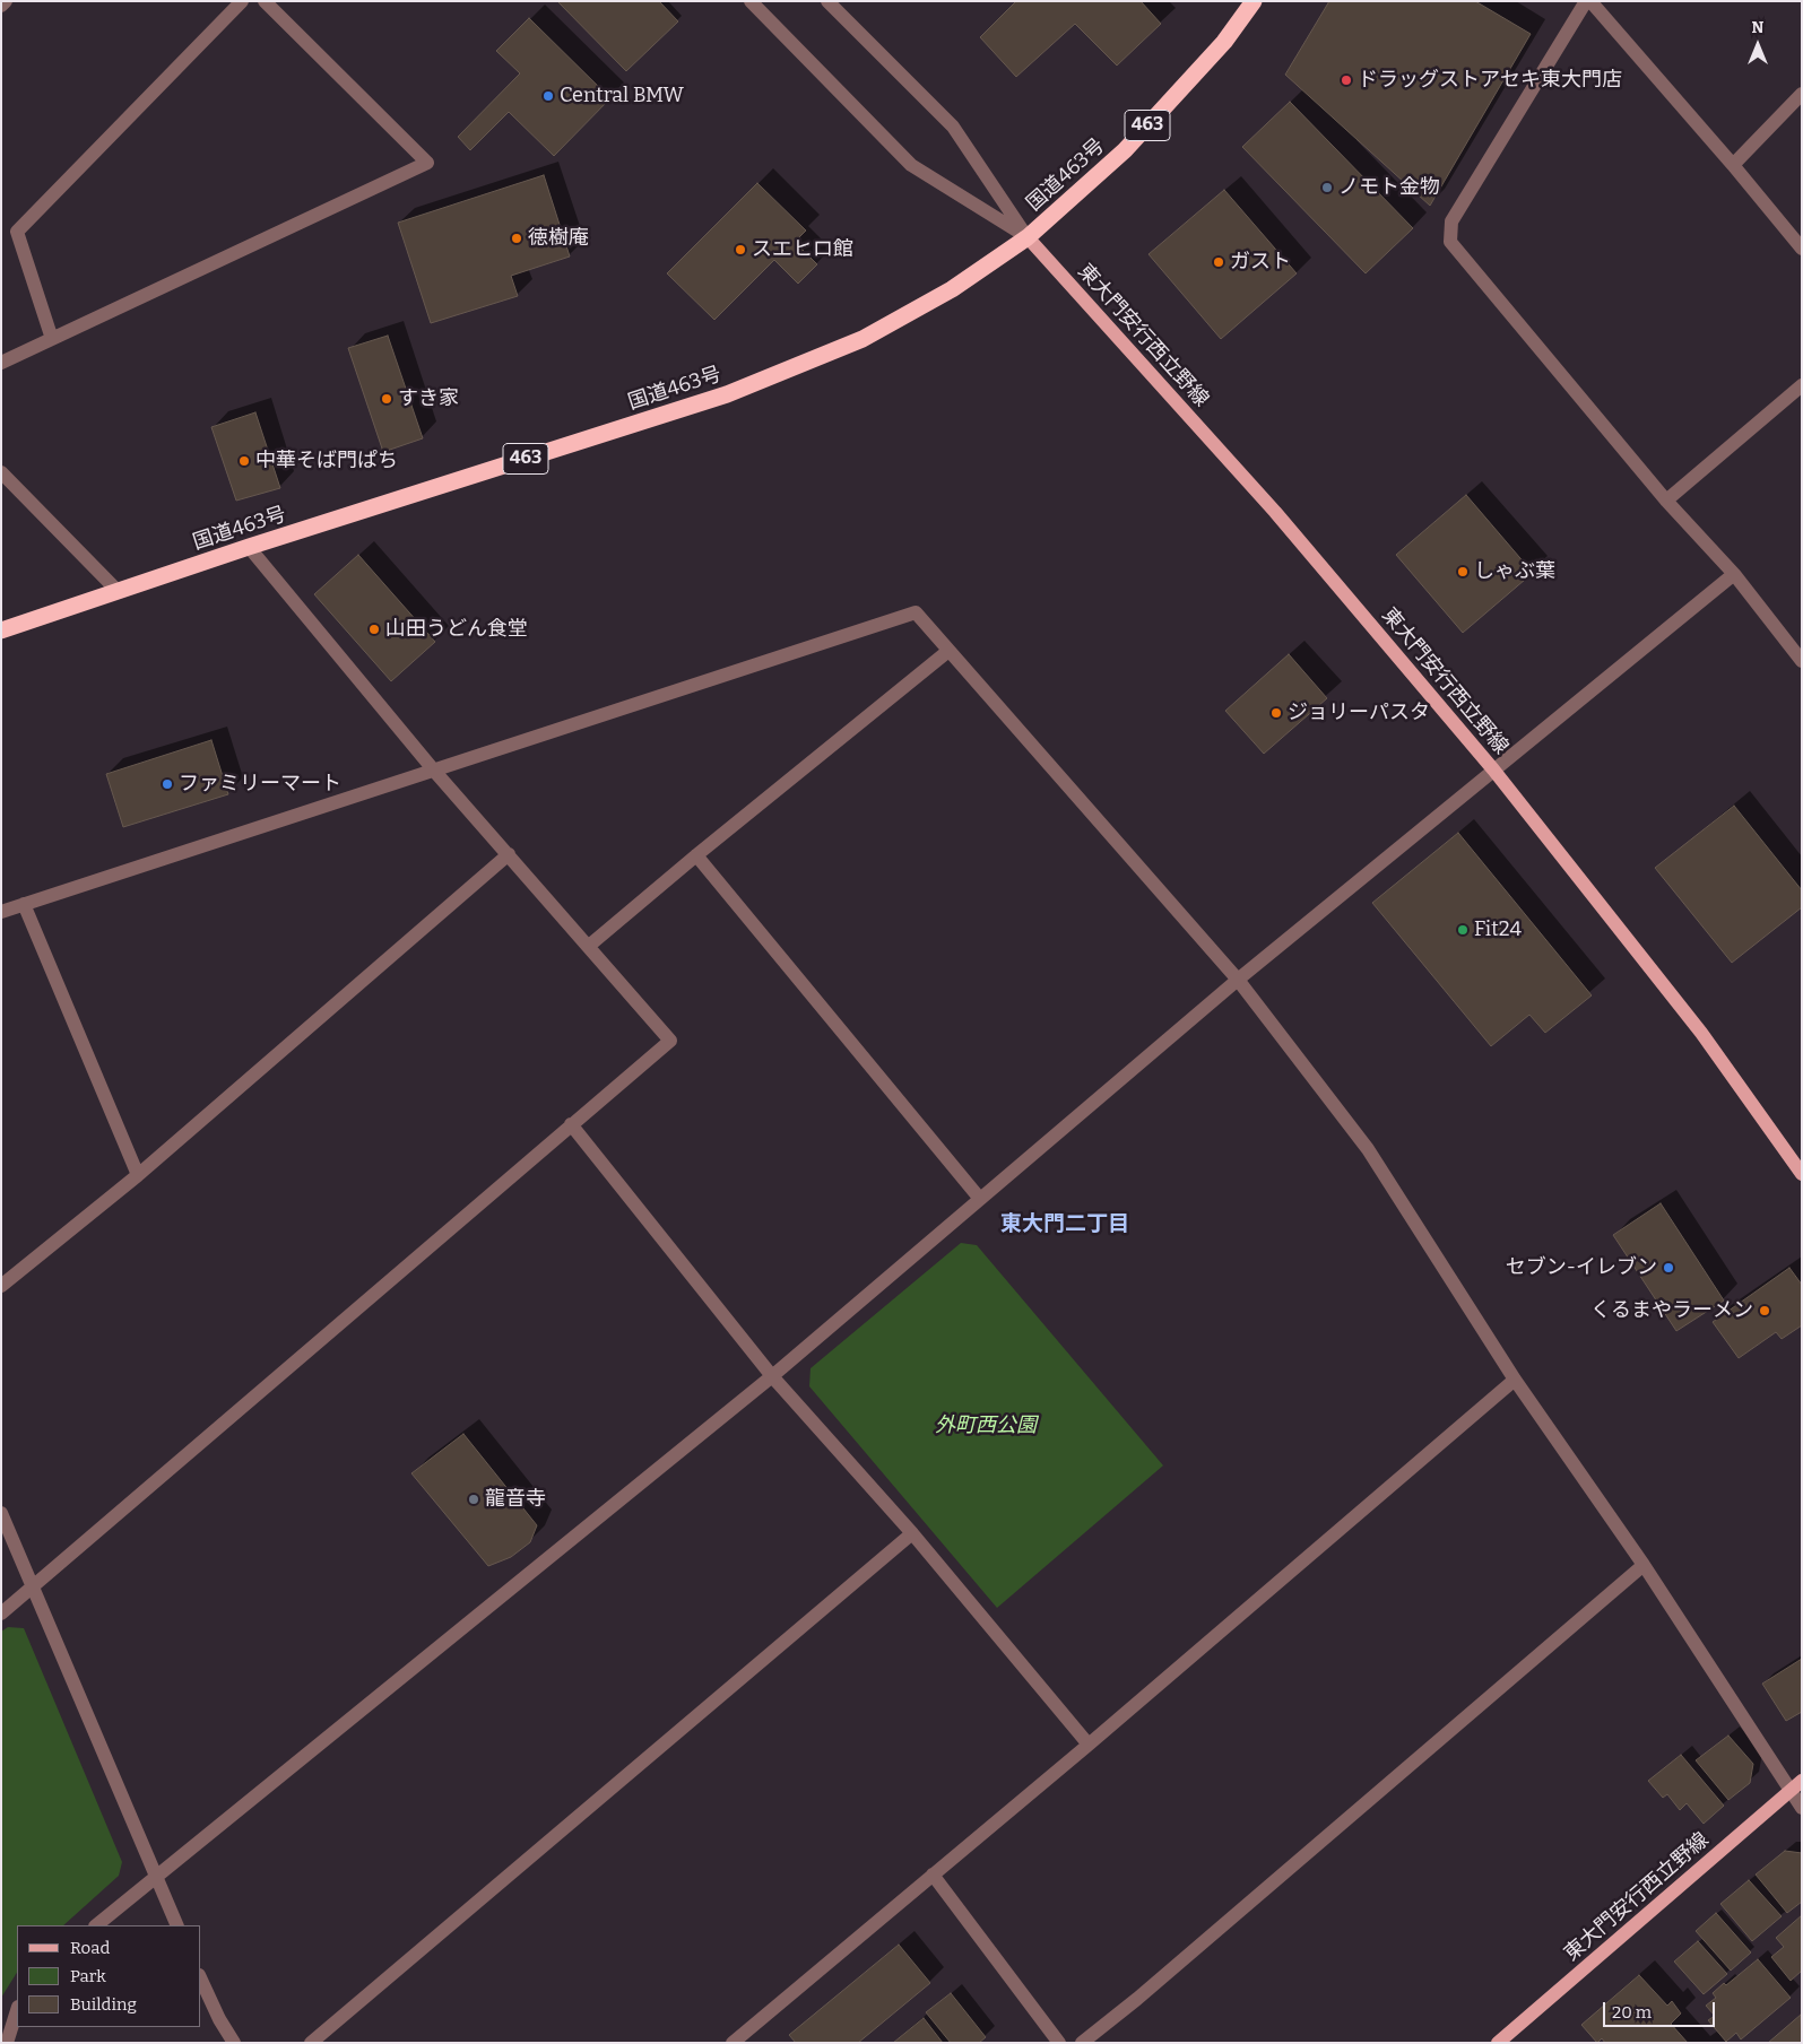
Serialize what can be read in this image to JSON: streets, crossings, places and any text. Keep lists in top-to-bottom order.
{
  "streets": {
    "highway": ["463", "国道463号"],
    "main road": ["東大門安行西立野線"]
  },
  "crossings": [
    ["国道463号", "東大門安行西立野線"]
  ],
  "districts": ["東大門二丁目"],
  "parks": ["外町西公園"],
  "places": [
    "ドラッグストアセキ東大門店",
    "Central BMW",
    "ノモト金物",
    "徳樹庵",
    "スエヒロ館",
    "ガスト",
    "すき家",
    "中華そば門ぱち",
    "しゃぶ葉",
    "山田うどん食堂",
    "ジョリーパスタ",
    "ファミリーマート",
    "Fit24",
    "セブン-イレブン",
    "くるまやラーメン",
    "龍音寺"
  ],
  "legend": ["Road", "Park", "Building"],
  "scale_bar": "20 m",
  "north": "top"
}
